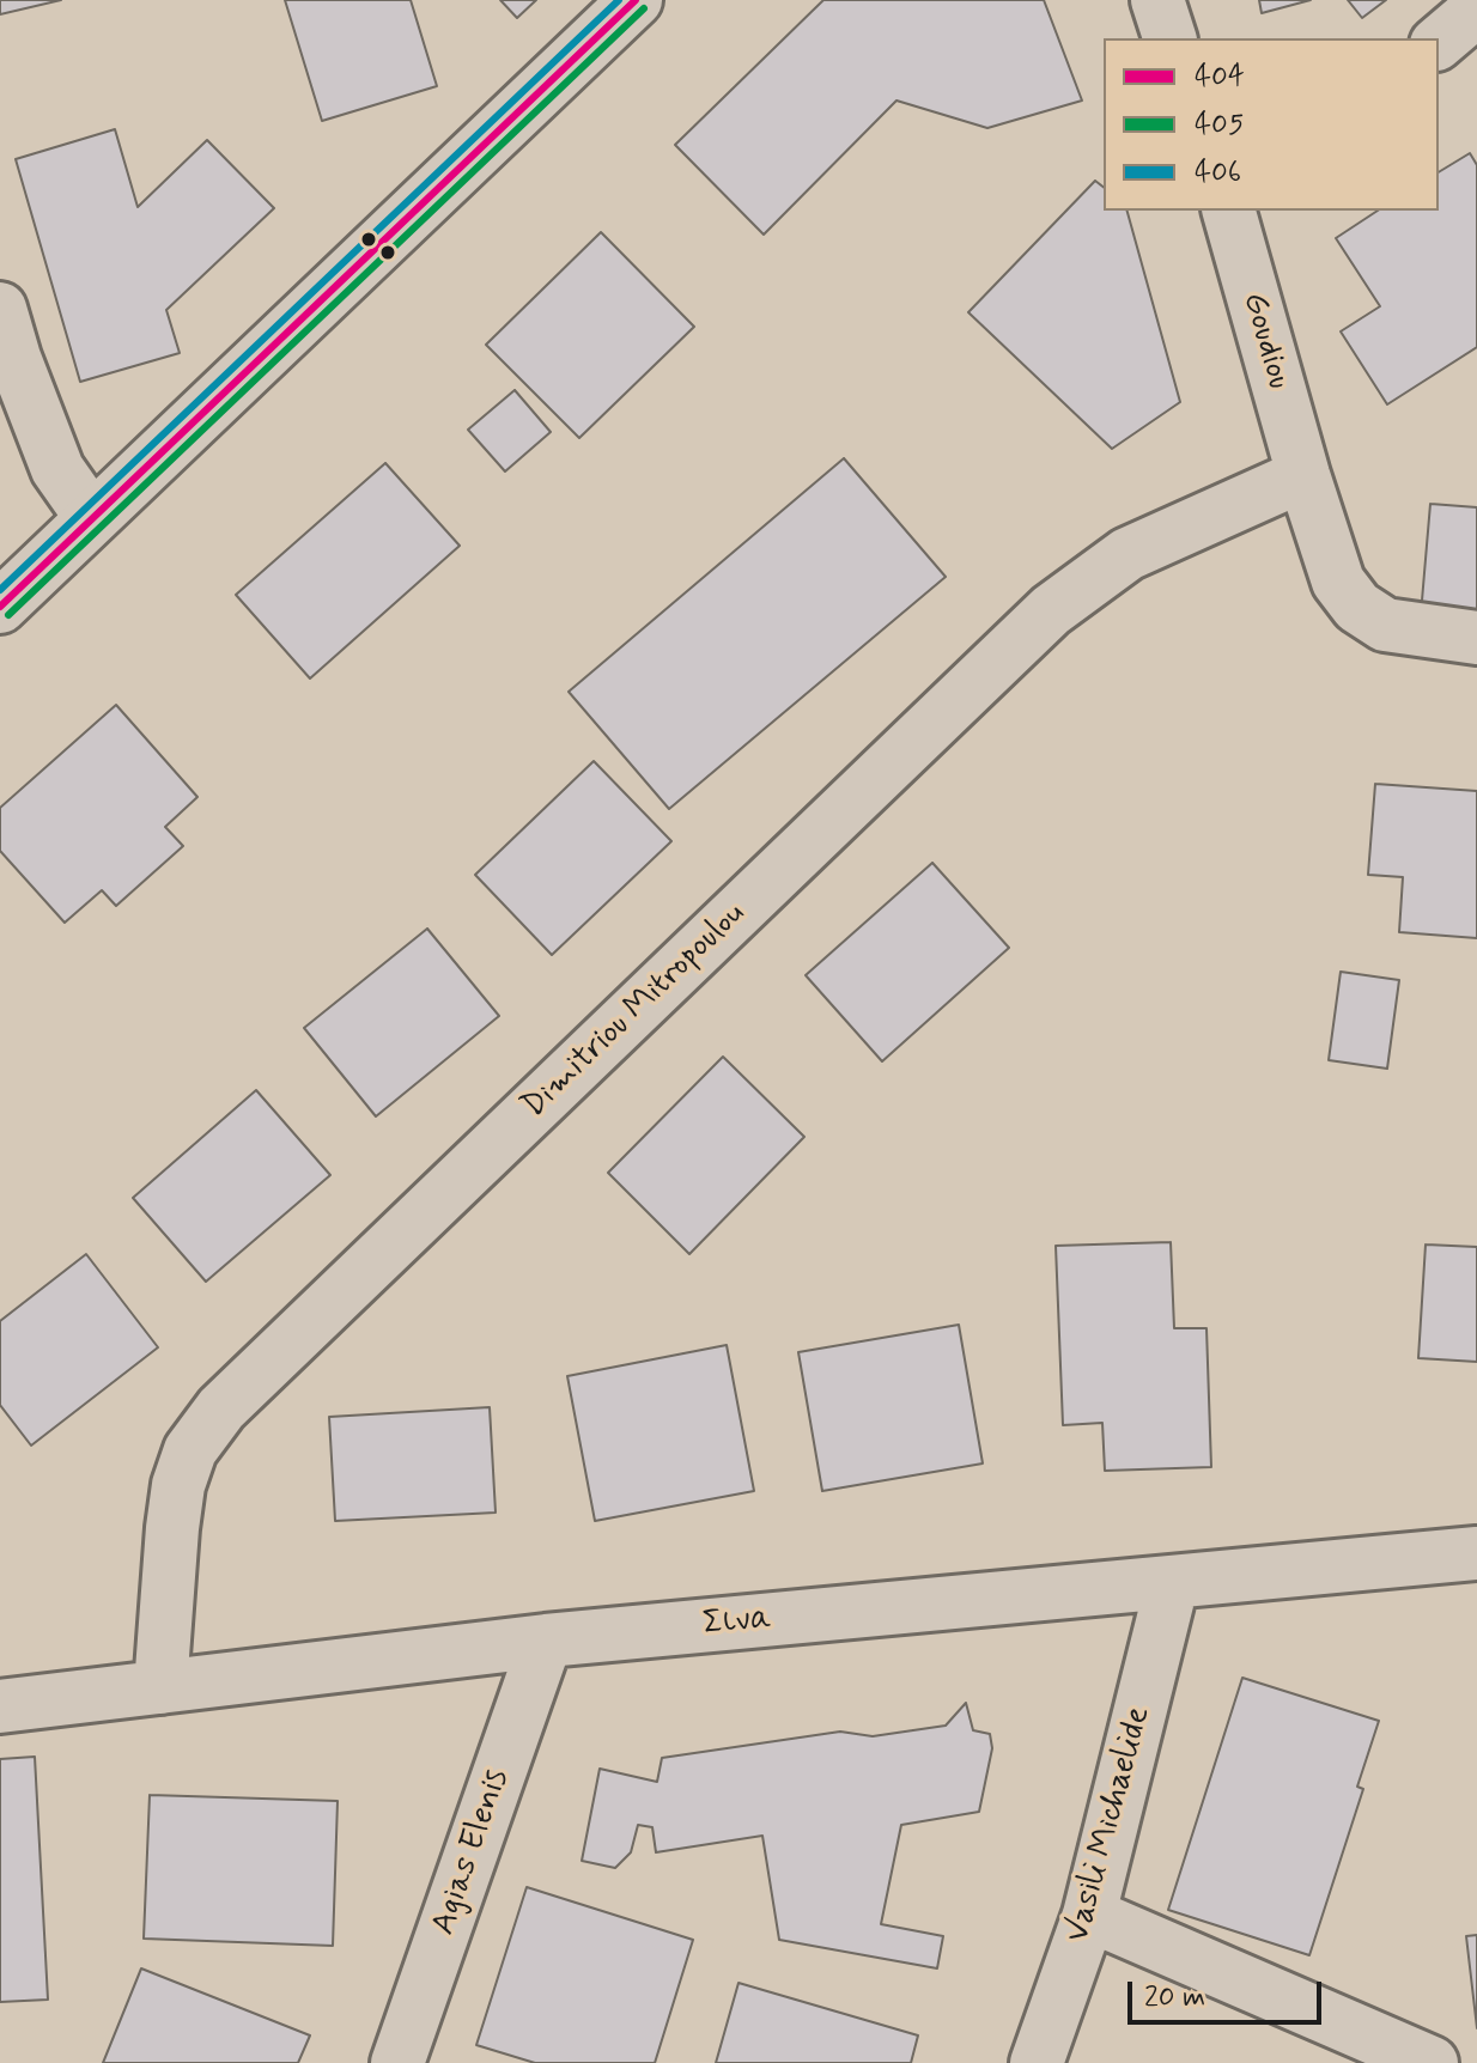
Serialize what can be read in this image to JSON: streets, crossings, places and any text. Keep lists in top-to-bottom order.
{
  "streets": {
    "street": [
      "Goudiou",
      "Dimitriou Mitropoulou",
      "Σινα",
      "Vasili Michaelide",
      "Agias Elenis"
    ]
  },
  "crossings": [
    ["Goudiou", "Dimitriou Mitropoulou"],
    ["Dimitriou Mitropoulou", "Σινα"],
    ["Σινα", "Vasili Michaelide"],
    ["Σινα", "Agias Elenis"]
  ],
  "lines": ["transit line 404", "transit line 406", "transit line 405"],
  "legend": ["404", "405", "406"],
  "scale_bar": "20 m"
}
